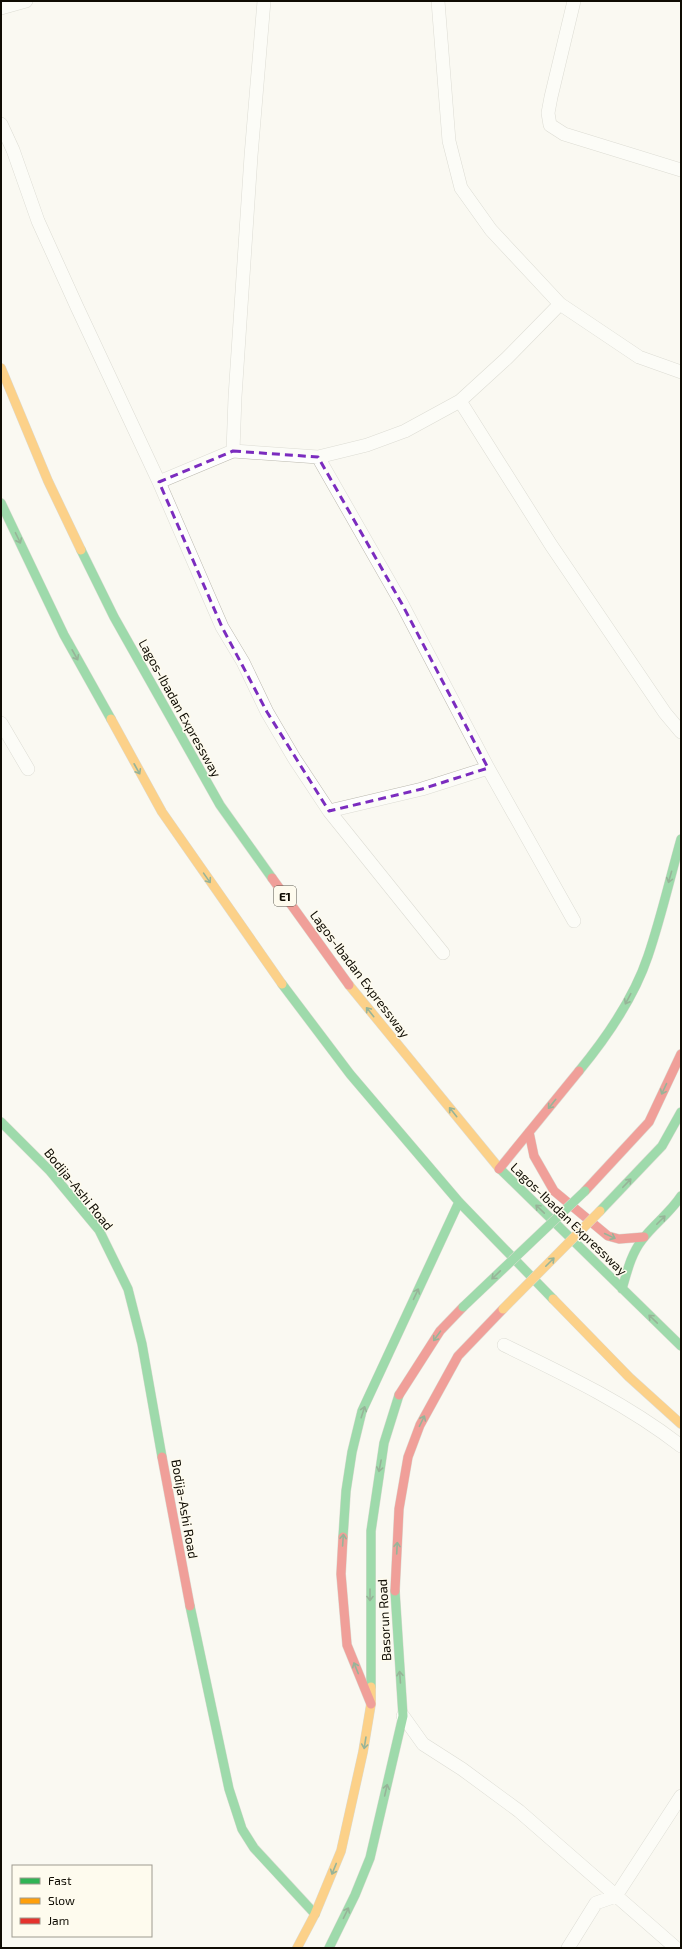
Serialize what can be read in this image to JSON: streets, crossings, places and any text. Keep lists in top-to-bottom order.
{
  "streets": {
    "main road": [
      "Lagos-Ibadan Expressway",
      "E1",
      "Bodija-Ashi Road",
      "Basorun Road"
    ]
  },
  "crossings": [
    ["Bodija-Ashi Road", "Basorun Road"]
  ],
  "legend": ["Fast", "Slow", "Jam"]
}
